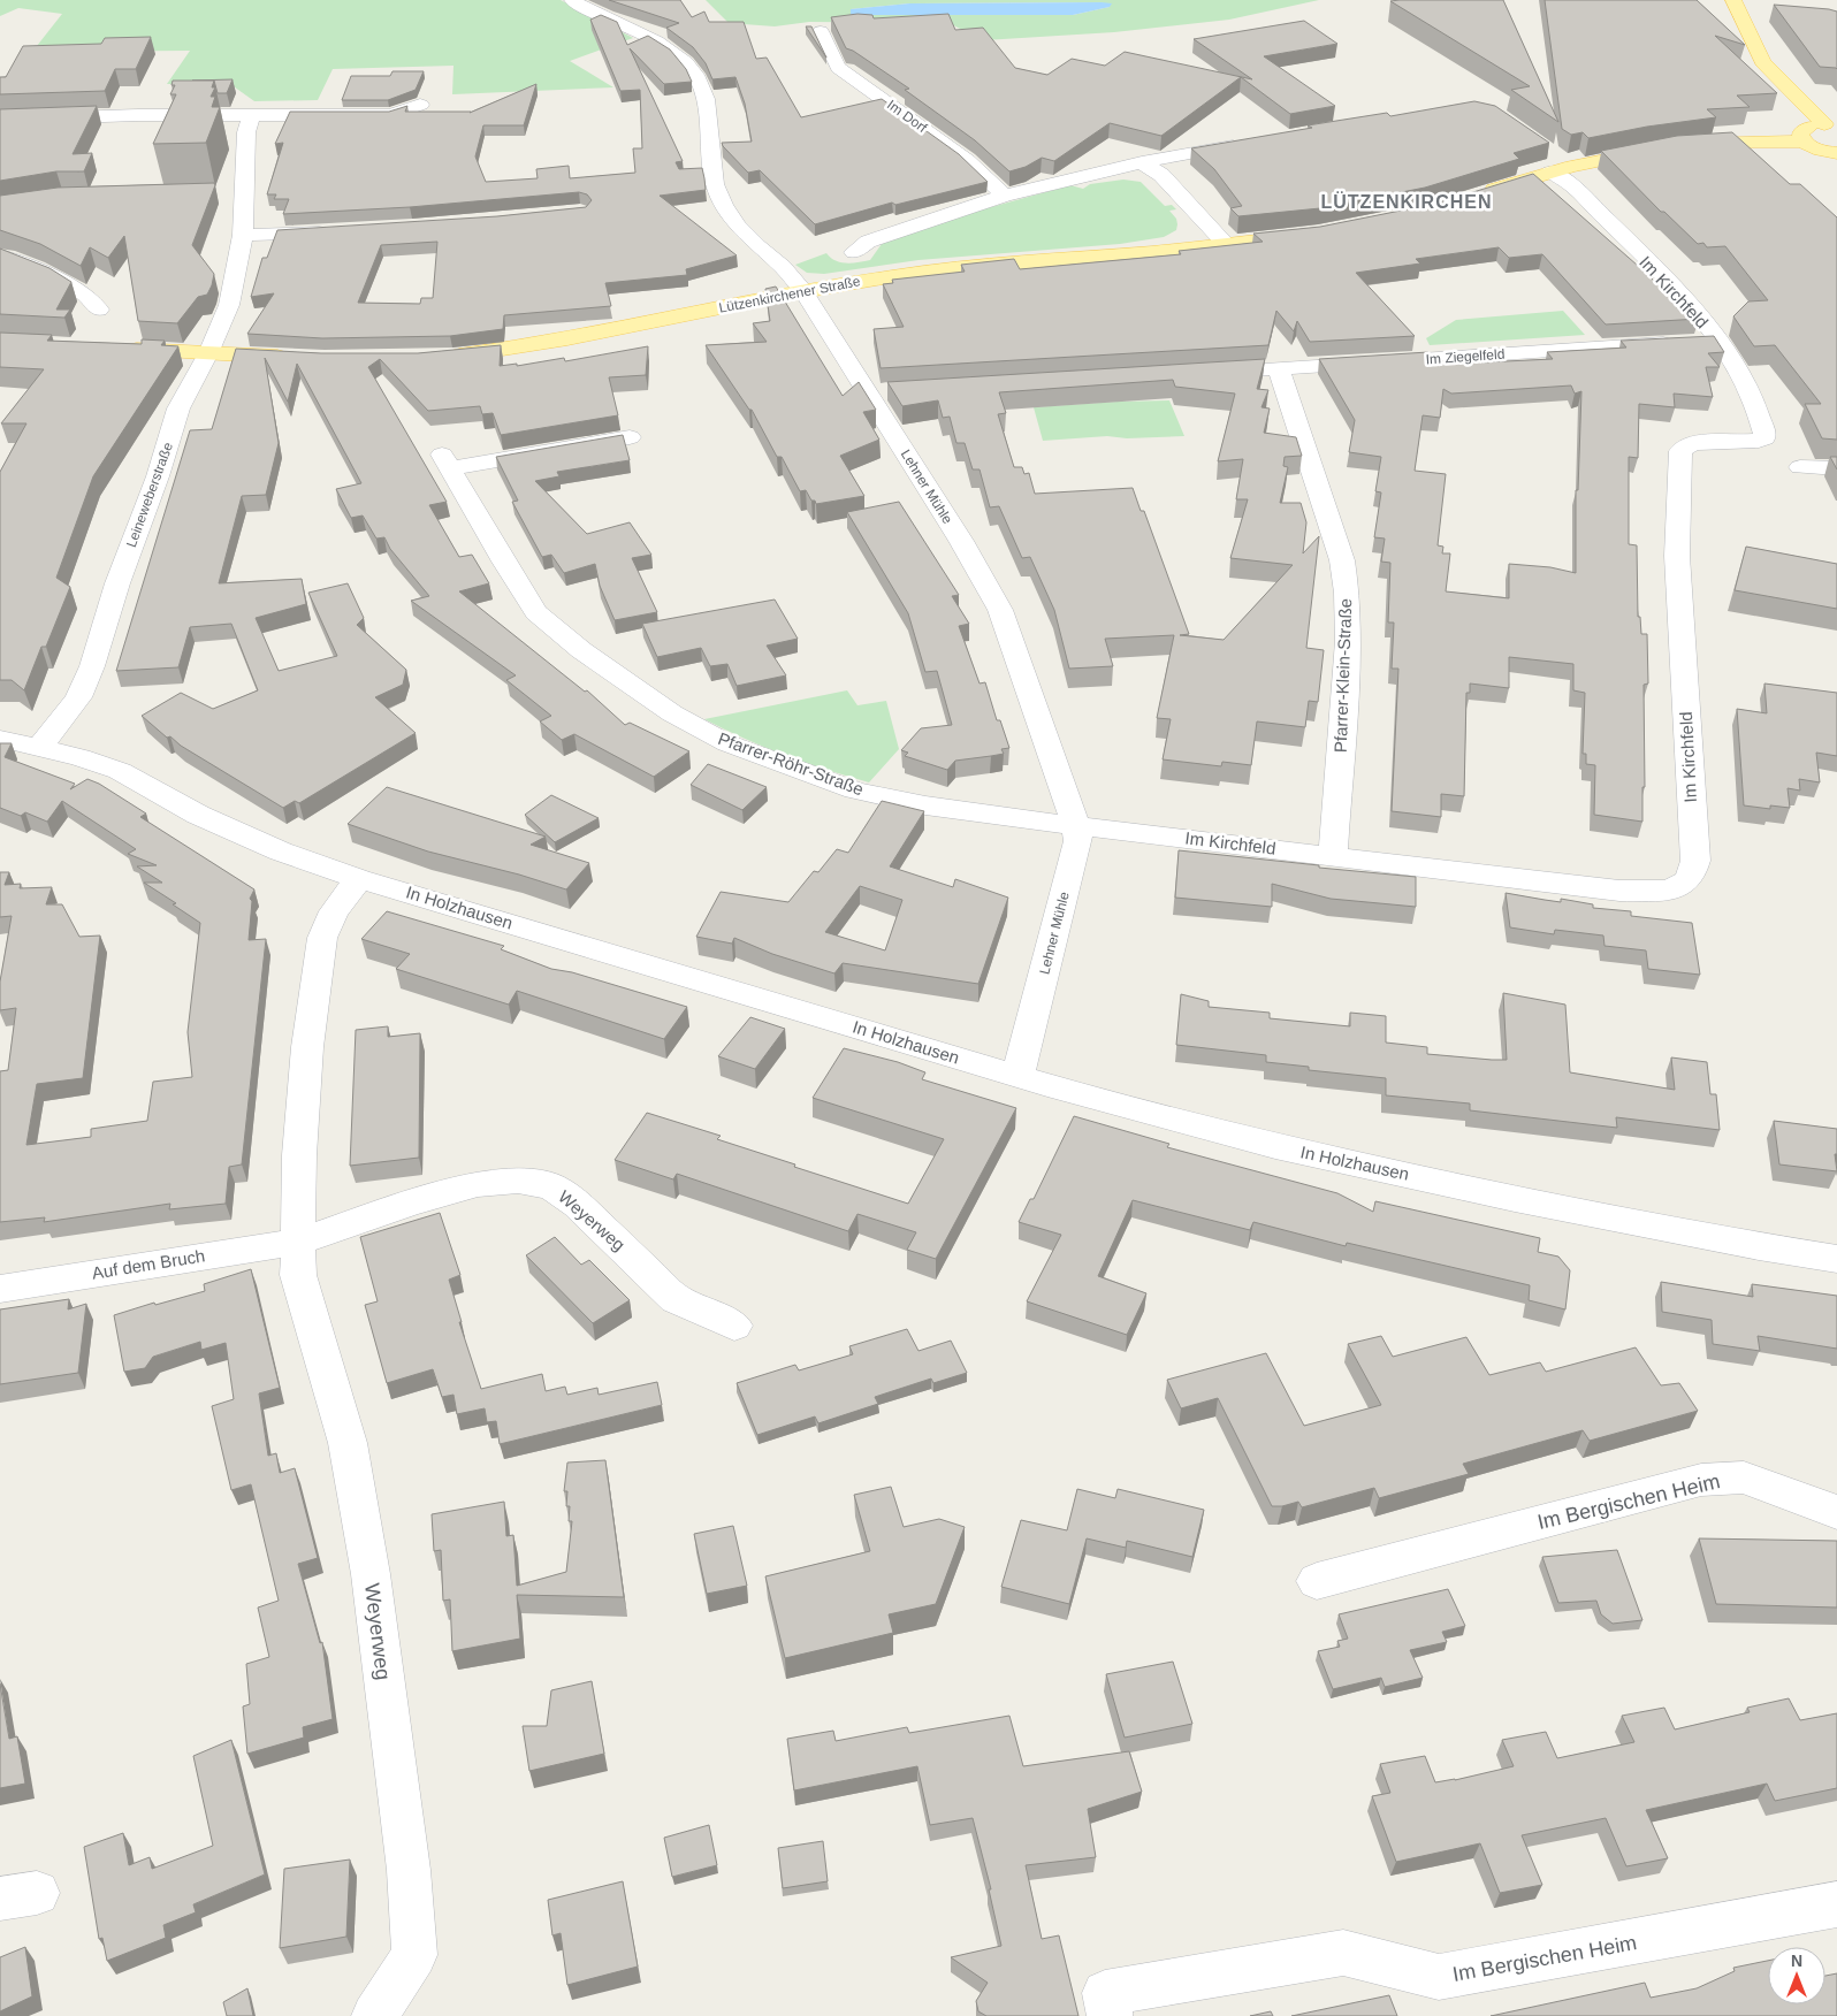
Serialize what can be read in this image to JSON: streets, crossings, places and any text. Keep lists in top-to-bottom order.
{
  "streets": {
    "main road": ["Lützenkirchener Straße"],
    "street": [
      "Im Dorf",
      "Im Kirchfeld",
      "Im Ziegelfeld",
      "Lehner Mühle",
      "Leineweberstraße",
      "Pfarrer-Klein-Straße",
      "Pfarrer-Röhr-Straße",
      "In Holzhausen",
      "Weyerweg",
      "Auf dem Bruch",
      "Im Bergischen Heim"
    ]
  },
  "crossings": [
    ["Im Kirchfeld", "Im Ziegelfeld"],
    ["Im Kirchfeld", "Lehner Mühle"],
    ["Im Kirchfeld", "Pfarrer-Klein-Straße"],
    ["Im Kirchfeld", "Pfarrer-Röhr-Straße"],
    ["Lützenkirchener Straße", "Lehner Mühle"],
    ["Im Ziegelfeld", "Pfarrer-Klein-Straße"],
    ["Lehner Mühle", "Pfarrer-Röhr-Straße"],
    ["Lehner Mühle", "In Holzhausen"],
    ["Leineweberstraße", "In Holzhausen"],
    ["In Holzhausen", "Weyerweg"],
    ["Weyerweg", "Auf dem Bruch"]
  ],
  "districts": ["LÜTZENKIRCHEN"],
  "north": "top"
}
